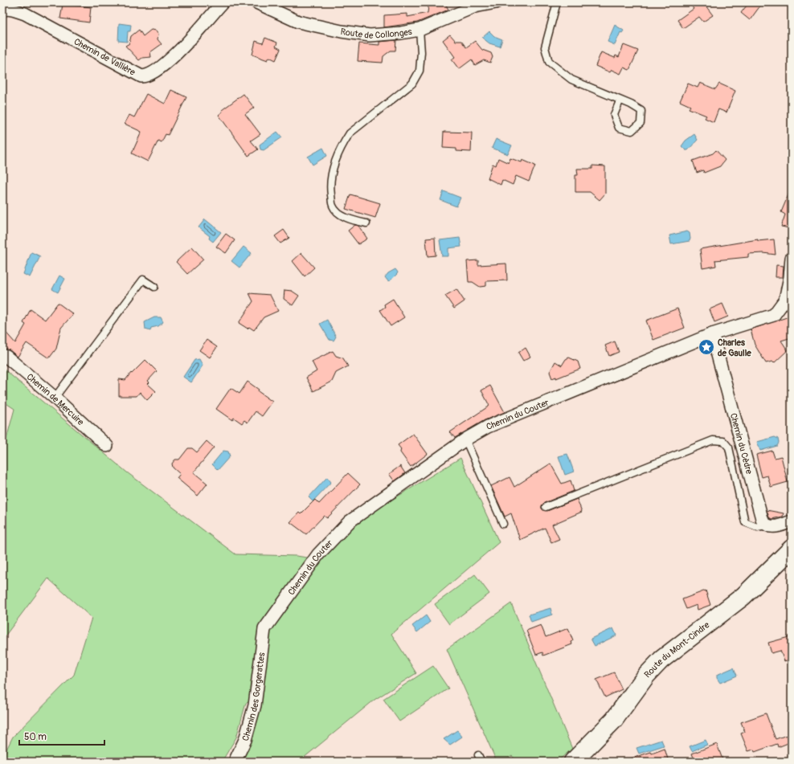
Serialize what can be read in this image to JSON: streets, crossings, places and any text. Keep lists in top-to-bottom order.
{
  "streets": {
    "street": [
      "Route de Collonges",
      "Chemin de Vallière",
      "Chemin de Mercuire",
      "Chemin du Couter",
      "Chemin du Cèdre",
      "Route du Mont-Cindre",
      "Chemin des Gorgerattes"
    ]
  },
  "crossings": [
    ["Chemin du Couter", "Chemin du Cèdre"],
    ["Chemin du Couter", "Chemin des Gorgerattes"]
  ],
  "places": {
    "place": ["Charles de Gaulle"]
  },
  "scale_bar": "50 m"
}
